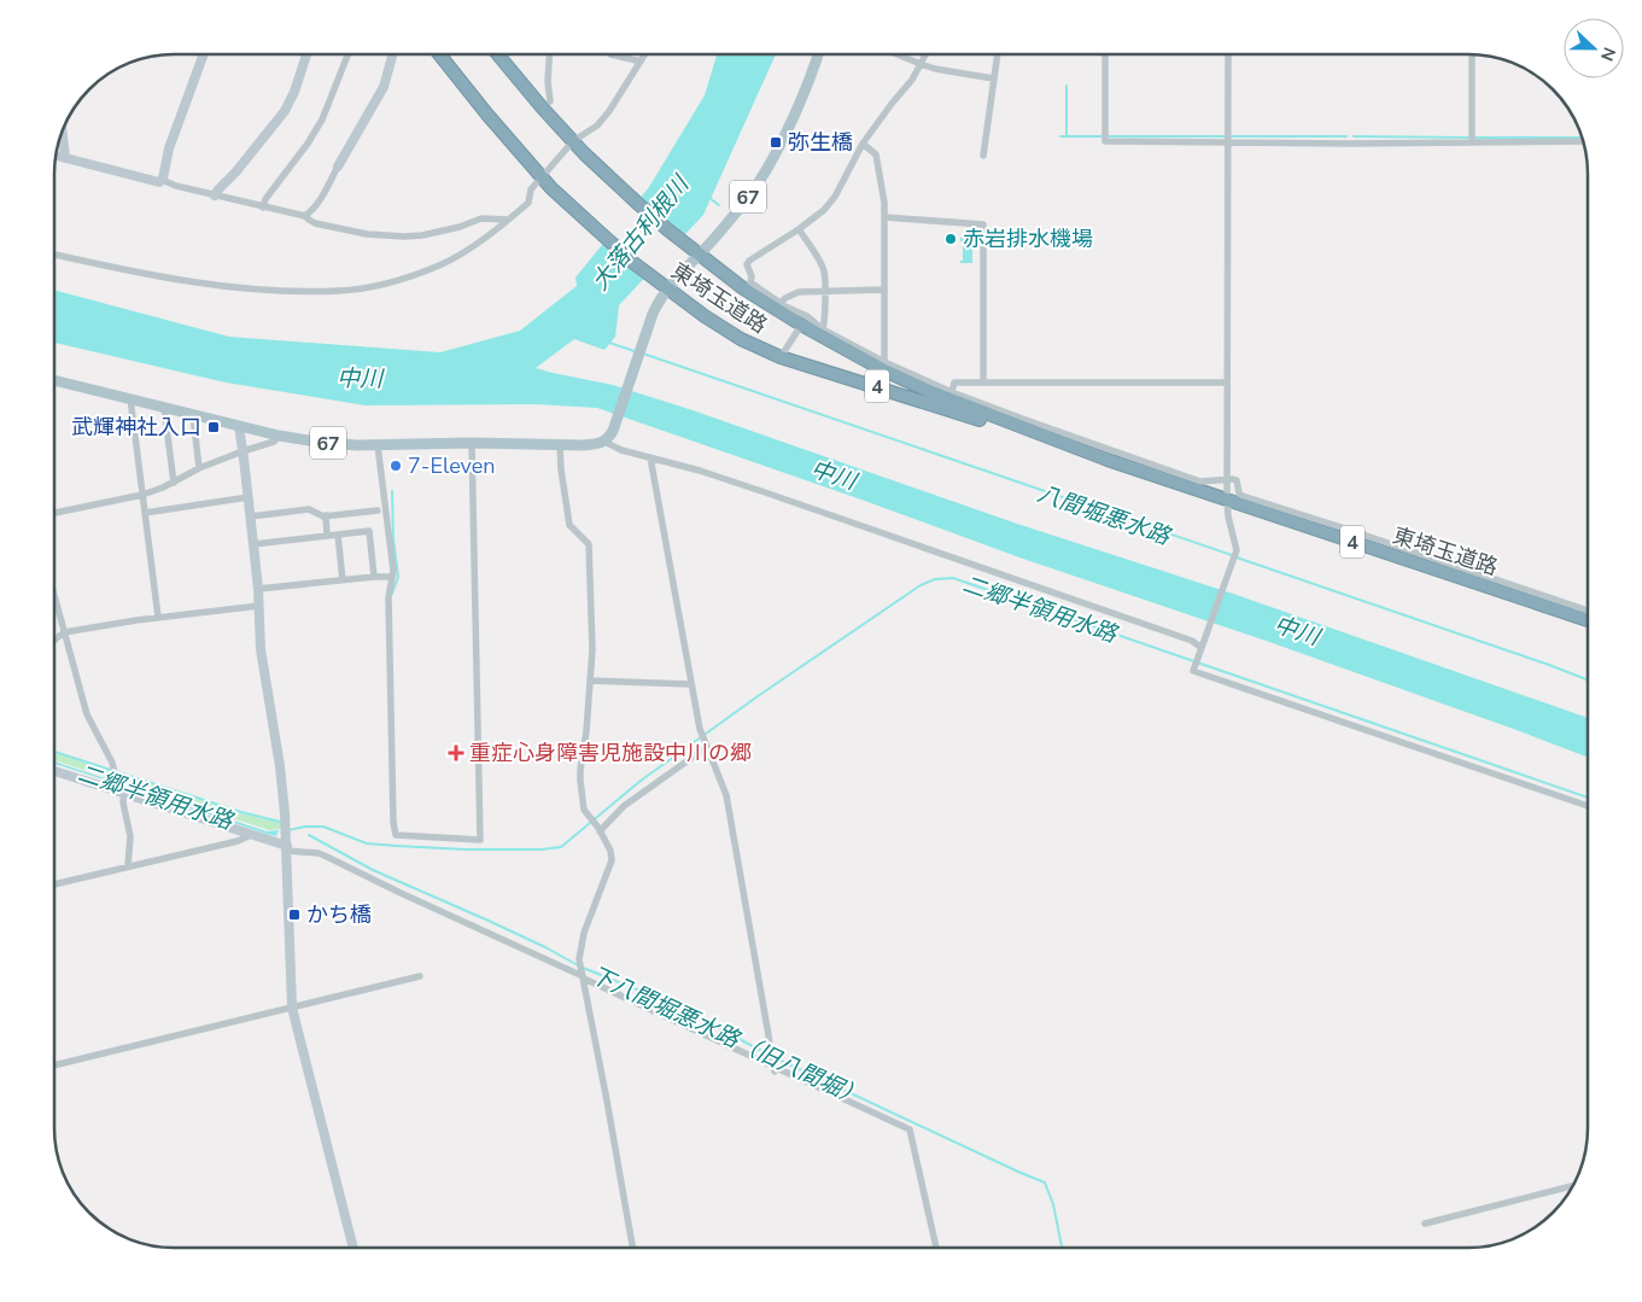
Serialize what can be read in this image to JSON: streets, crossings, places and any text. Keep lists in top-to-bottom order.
{
  "streets": {
    "highway": ["東埼玉道路", "4"],
    "main road": ["67"]
  },
  "crossings": [
    ["67", "東埼玉道路"]
  ],
  "water": [
    "大落古利根川",
    "中川",
    "八間堀悪水路",
    "二郷半領用水路",
    "下八間堀悪水路（旧八間堀）"
  ],
  "places": {
    "transit": ["弥生橋", "武輝神社入口", "かち橋"],
    "other": ["赤岩排水機場", "7-Eleven"],
    "health": ["重症心身障害児施設中川の郷"]
  },
  "north": "right"
}
